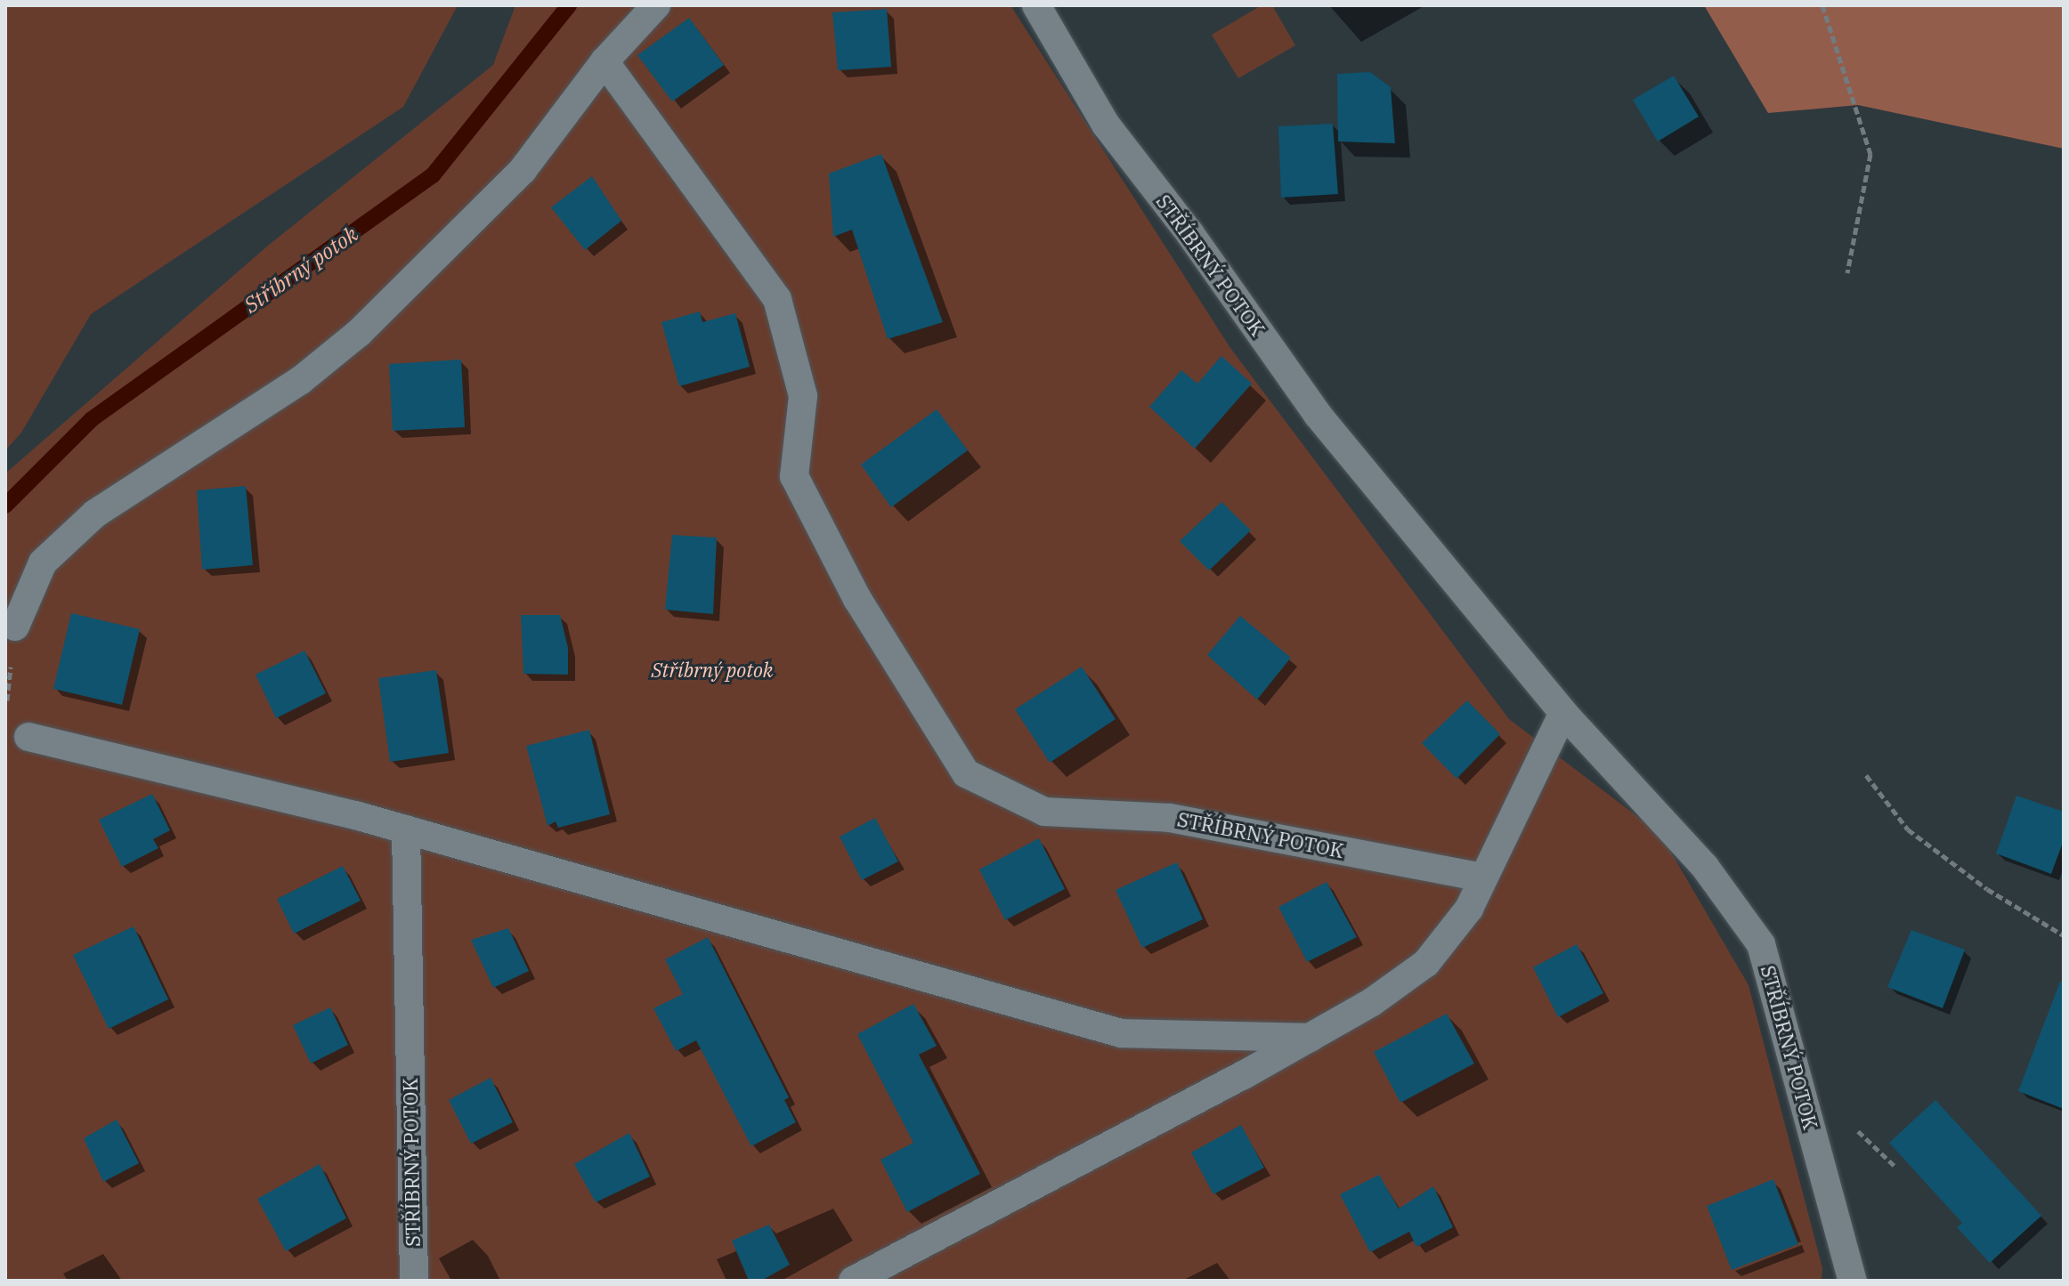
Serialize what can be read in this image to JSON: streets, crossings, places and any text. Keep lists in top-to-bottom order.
{
  "streets": {
    "lane": ["STŘÍBRNÝ POTOK"]
  },
  "water": ["Stříbrný potok"],
  "parks": ["Stříbrný potok"]
}
